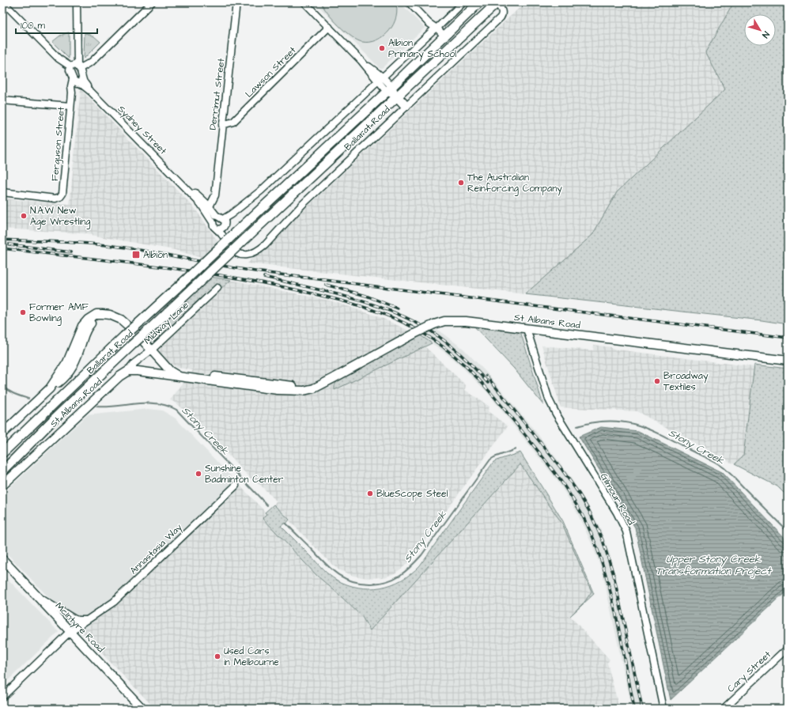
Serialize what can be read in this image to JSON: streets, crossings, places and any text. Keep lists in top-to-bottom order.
{
  "streets": {
    "highway": ["Ballarat Road"],
    "main road": ["St Albans Road", "McIntyre Road"],
    "street": [
      "Lawson Street",
      "Derrimut Street",
      "Sydney Street",
      "Ferguson Street",
      "Midway Lane",
      "Gilmour Road",
      "Annastasia Way",
      "Cary Street"
    ]
  },
  "crossings": [
    ["Lawson Street", "Derrimut Street"],
    ["Derrimut Street", "Sydney Street"],
    ["Ballarat Road", "Sydney Street"],
    ["Sydney Street", "Ferguson Street"],
    ["St Albans Road", "Midway Lane"],
    ["St Albans Road", "Gilmour Road"],
    ["Annastasia Way", "McIntyre Road"]
  ],
  "water": ["Stony Creek", "Upper Stony Creek Transformation Project"],
  "places": {
    "other": [
      "Albion Primary School",
      "The Australian Reinforcing Company",
      "N.A.W New Age Wrestling",
      "Former AMF Bowling",
      "Broadway Textiles",
      "Sunshine Badminton Center",
      "BlueScope Steel",
      "Used Cars in Melbourne"
    ],
    "transit": ["Albion"]
  },
  "scale_bar": "100 m",
  "north": "bottom right"
}
